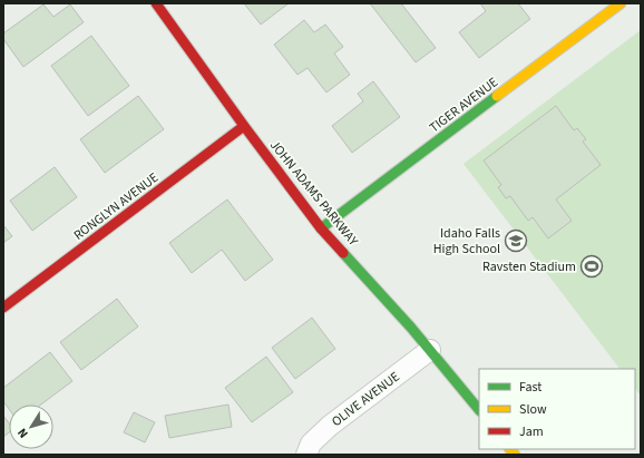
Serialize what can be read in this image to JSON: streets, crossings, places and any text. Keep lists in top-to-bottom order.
{
  "streets": {
    "street": [
      "TIGER AVENUE",
      "JOHN ADAMS PARKWAY",
      "RONGLYN AVENUE",
      "OLIVE AVENUE"
    ]
  },
  "crossings": [
    ["TIGER AVENUE", "JOHN ADAMS PARKWAY"],
    ["JOHN ADAMS PARKWAY", "RONGLYN AVENUE"],
    ["JOHN ADAMS PARKWAY", "OLIVE AVENUE"]
  ],
  "places": {
    "school or university": ["Idaho Falls High School"],
    "sports": ["Ravsten Stadium"]
  },
  "legend": ["Fast", "Slow", "Jam"],
  "north": "bottom left"
}
